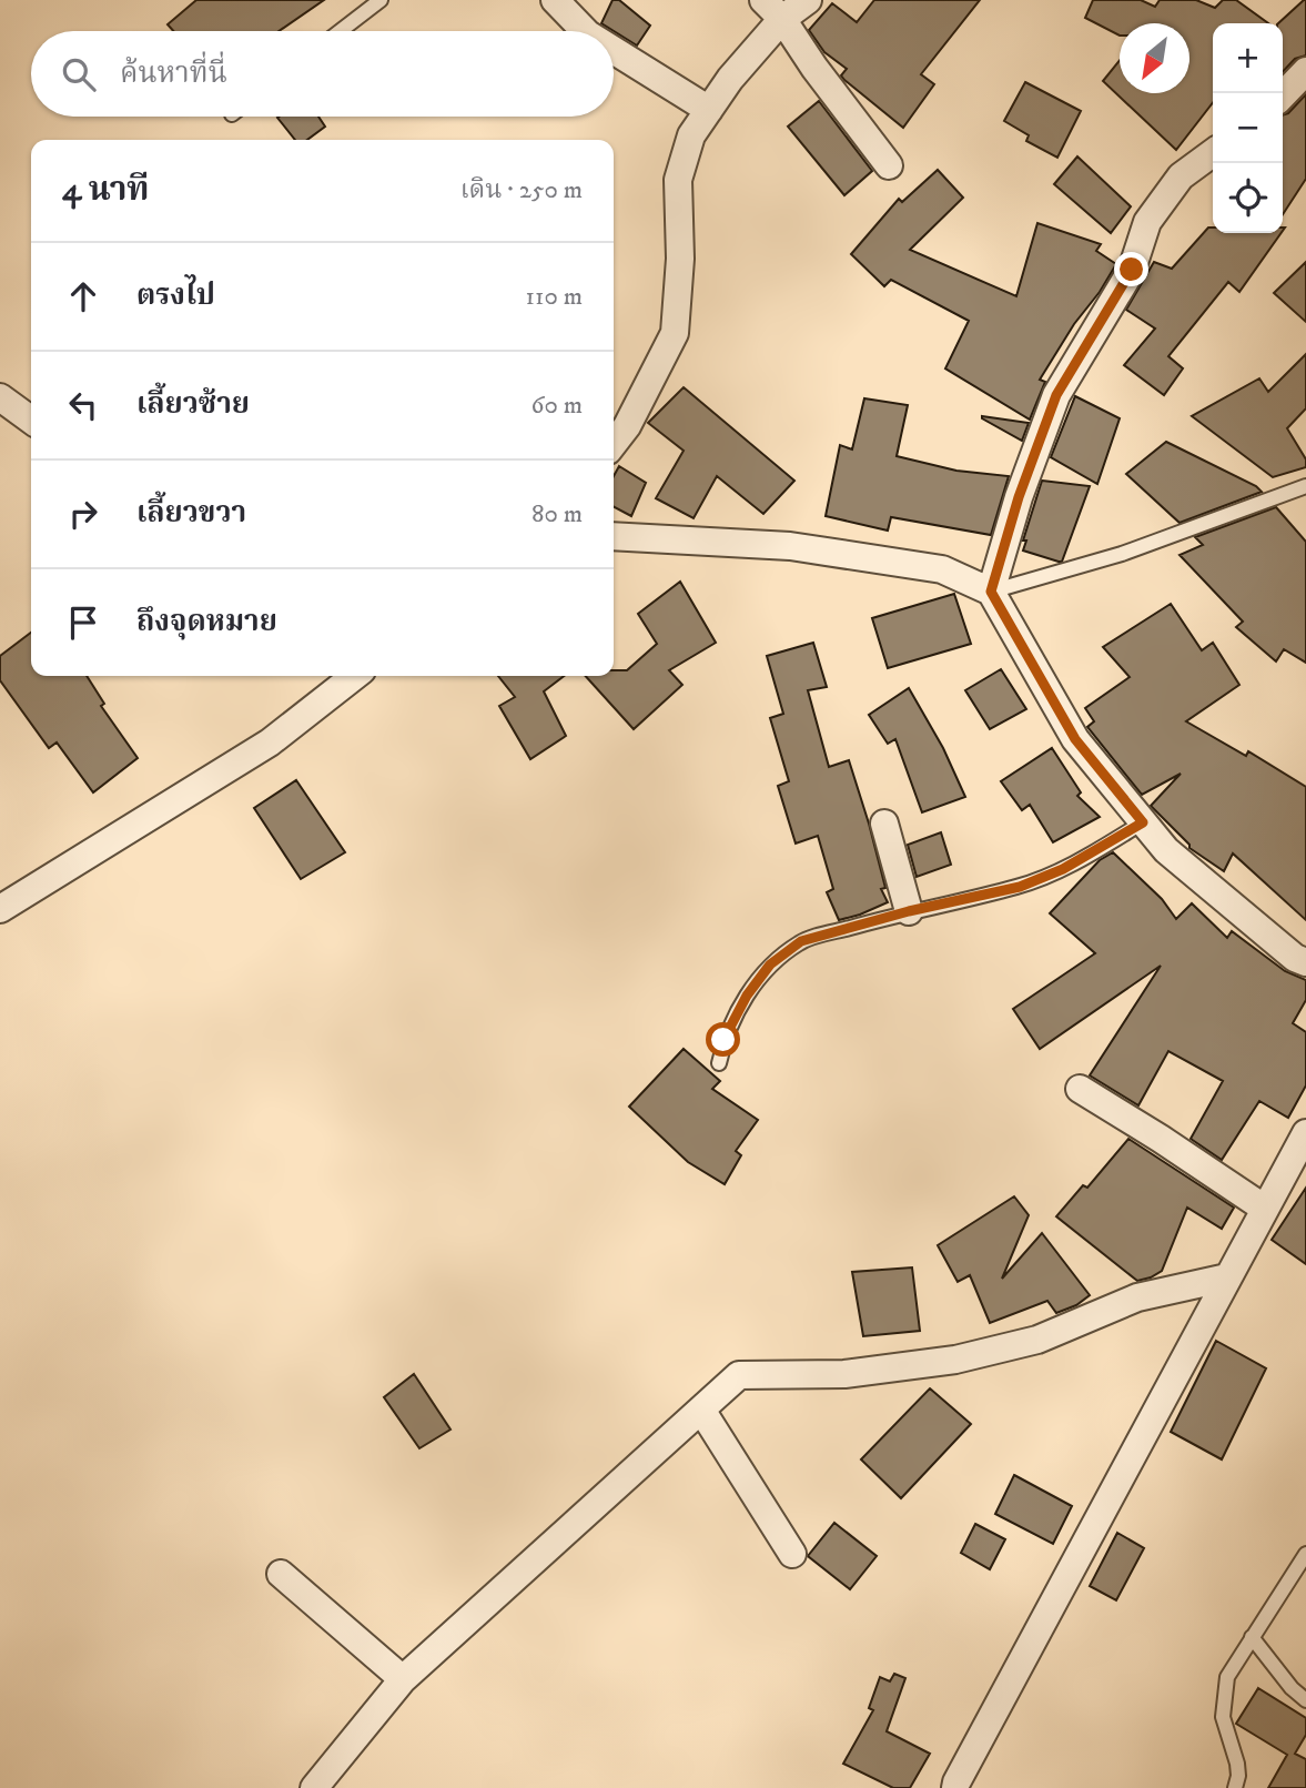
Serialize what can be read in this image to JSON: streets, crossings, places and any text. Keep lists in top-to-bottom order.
{
  "north": "bottom left",
  "page": {
    "map_buttons": ["+", "−"],
    "search": "ค้นหาที่นี่",
    "heading": ["4 นาที", "เดิน · 250 m"],
    "list": [
      ["ตรงไป", "110 m"],
      ["เลี้ยวซ้าย", "60 m"],
      ["เลี้ยวขวา", "80 m"],
      "ถึงจุดหมาย"
    ]
  }
}
